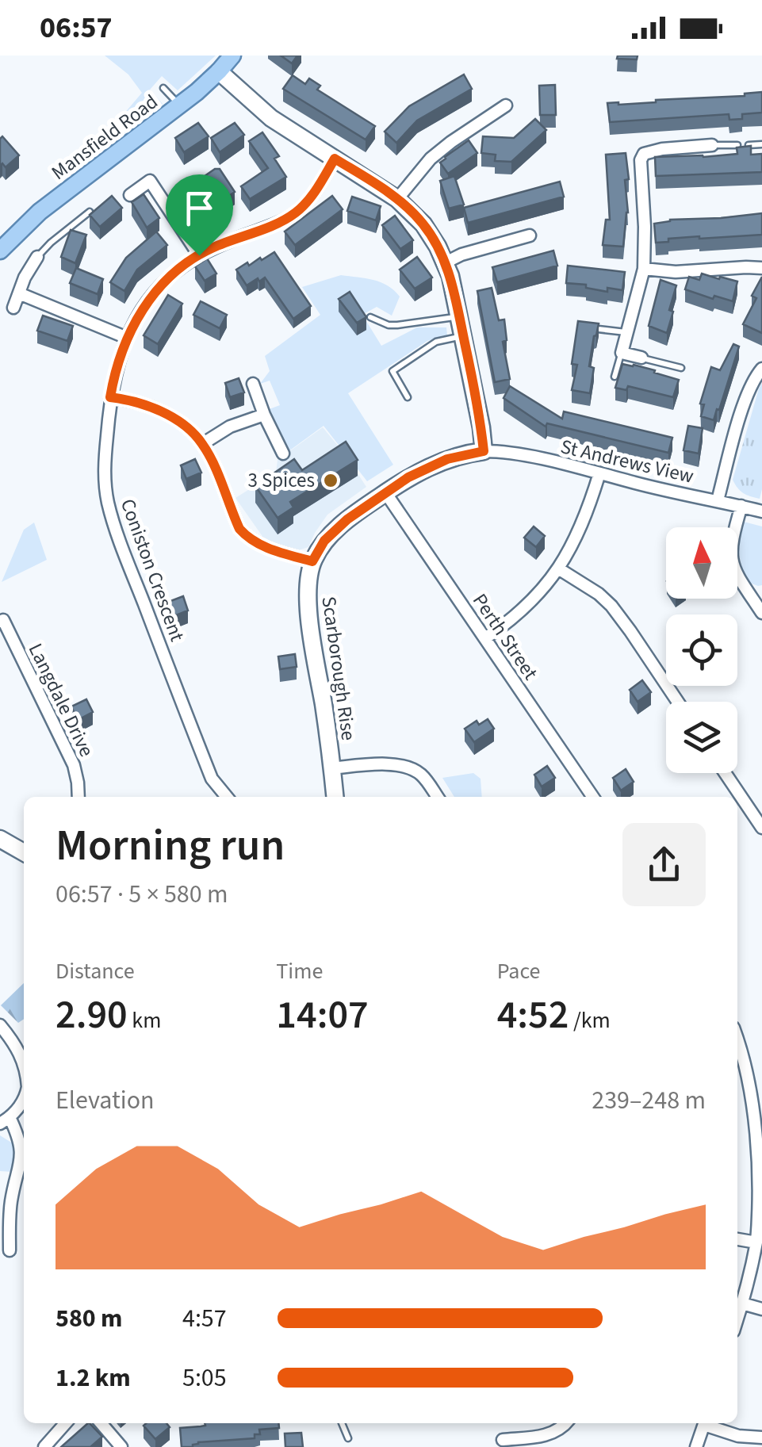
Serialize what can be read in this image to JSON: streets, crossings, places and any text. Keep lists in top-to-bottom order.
{
  "streets": {
    "main road": ["Mansfield Road"],
    "street": [
      "St Andrews View",
      "Coniston Crescent",
      "Perth Street",
      "Scarborough Rise",
      "Langdale Drive"
    ]
  },
  "places": ["3 Spices"],
  "north": "top",
  "page": {
    "status": "06:57",
    "heading": ["Morning run", "06:57 · 5 × 580 m"],
    "stats": [
      ["Distance", "2.90 km"],
      ["Time", "14:07"],
      ["Pace", "4:52 /km"]
    ],
    "chart": ["Elevation", "239–248 m"],
    "list": [
      {
        "name": "580 m",
        "note": "4:57"
      },
      {
        "name": "1.2 km",
        "note": "5:05"
      }
    ]
  }
}
